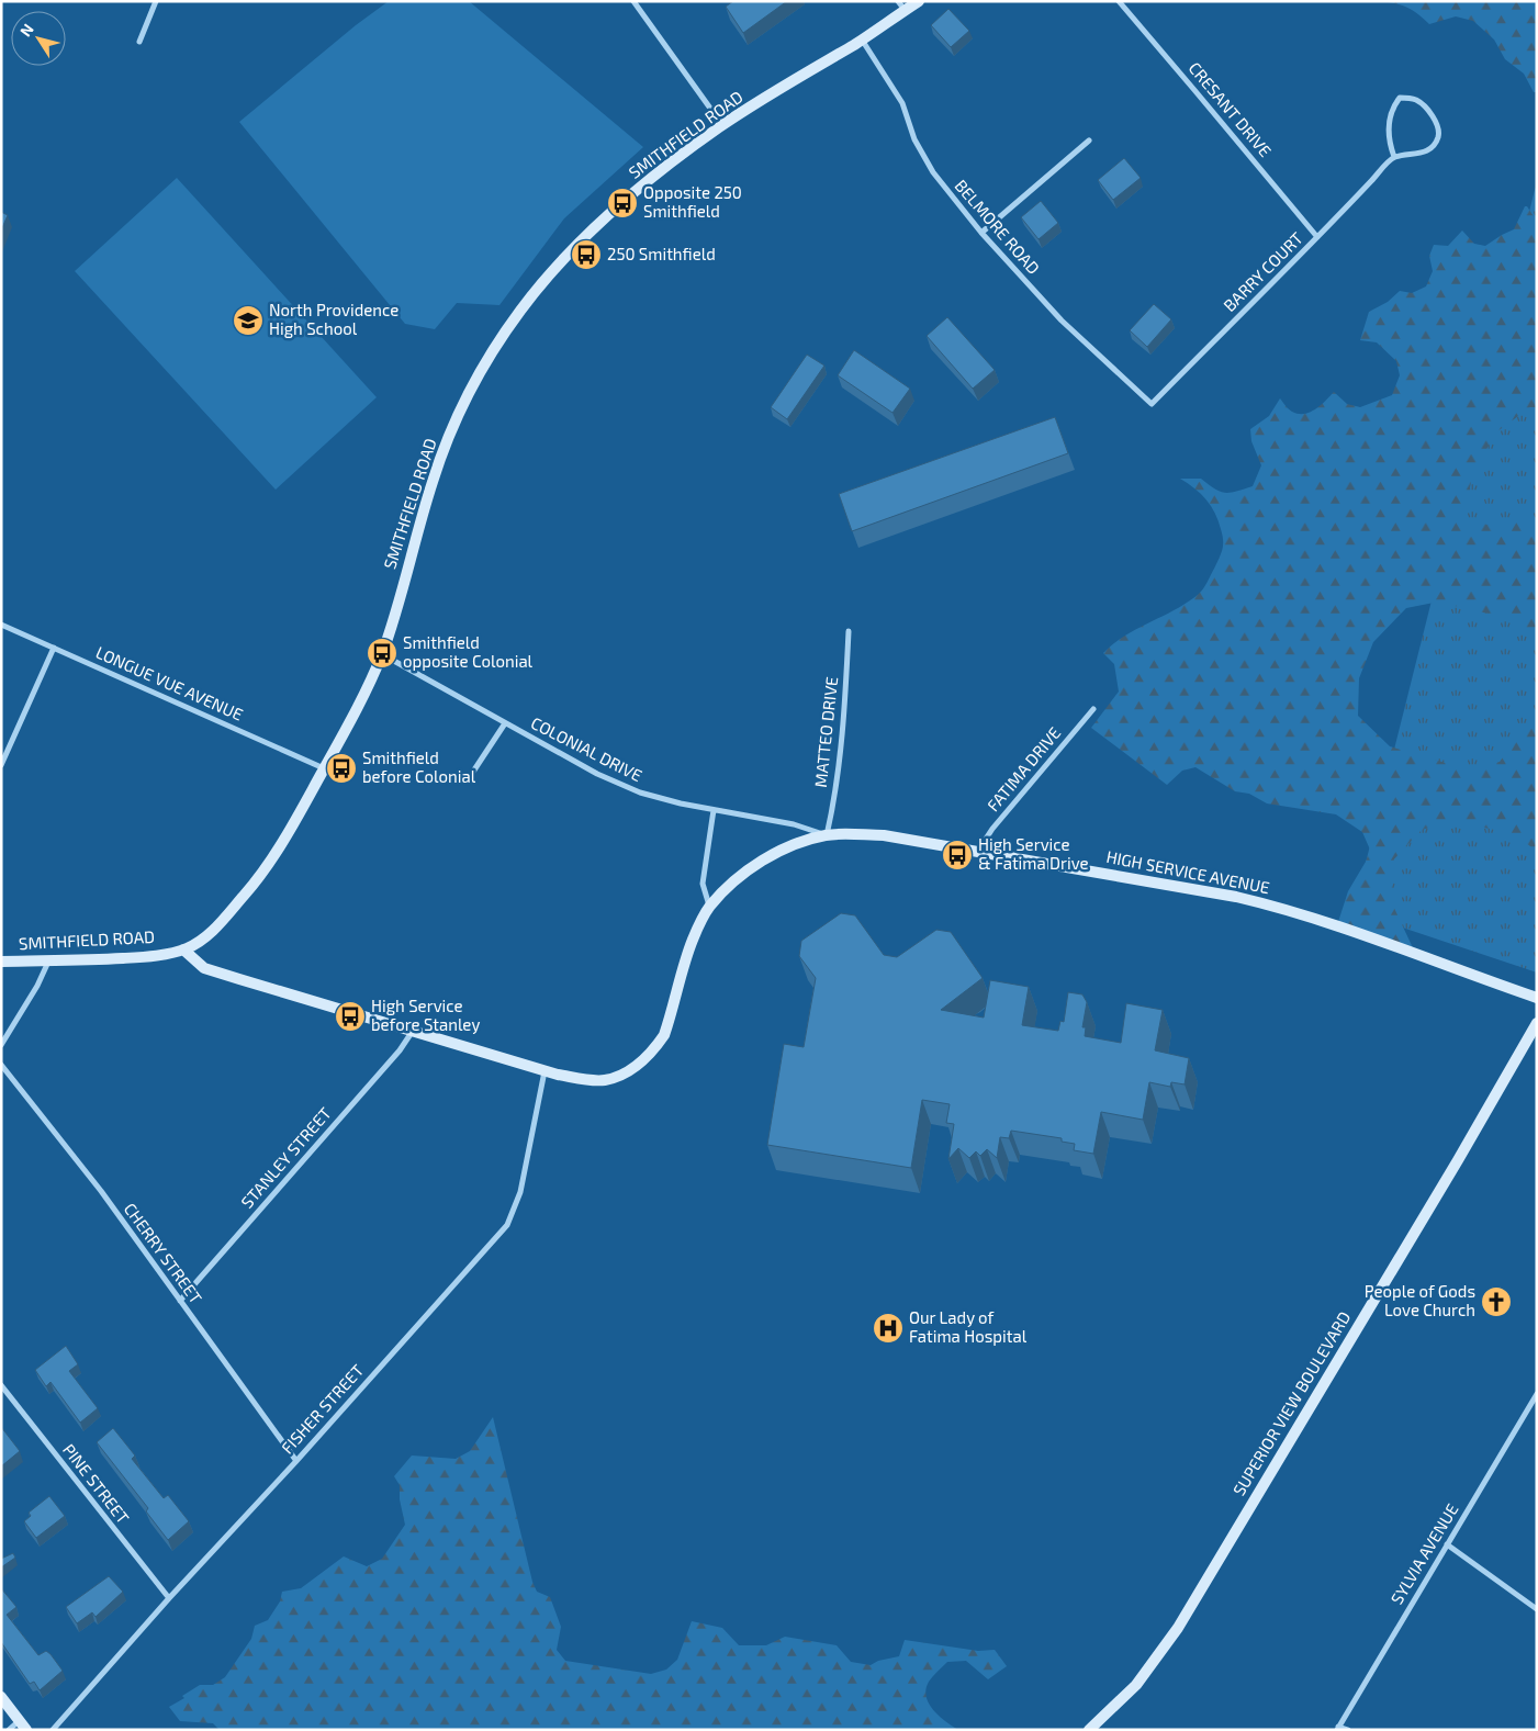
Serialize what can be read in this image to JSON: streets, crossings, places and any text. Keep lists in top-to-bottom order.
{
  "streets": {
    "main road": ["SMITHFIELD ROAD", "HIGH SERVICE AVENUE", "SUPERIOR VIEW BOULEVARD"],
    "street": [
      "CRESANT DRIVE",
      "BELMORE ROAD",
      "BARRY COURT",
      "LONGUE VUE AVENUE",
      "MATTEO DRIVE",
      "COLONIAL DRIVE",
      "FATIMA DRIVE",
      "STANLEY STREET",
      "CHERRY STREET",
      "FISHER STREET",
      "PINE STREET",
      "SYLVIA AVENUE"
    ]
  },
  "crossings": [
    ["CRESANT DRIVE", "BARRY COURT"],
    ["SMITHFIELD ROAD", "BELMORE ROAD"],
    ["SMITHFIELD ROAD", "LONGUE VUE AVENUE"],
    ["SMITHFIELD ROAD", "COLONIAL DRIVE"],
    ["SMITHFIELD ROAD", "HIGH SERVICE AVENUE"],
    ["BELMORE ROAD", "BARRY COURT"],
    ["MATTEO DRIVE", "COLONIAL DRIVE"],
    ["MATTEO DRIVE", "HIGH SERVICE AVENUE"],
    ["COLONIAL DRIVE", "HIGH SERVICE AVENUE"],
    ["FATIMA DRIVE", "HIGH SERVICE AVENUE"],
    ["HIGH SERVICE AVENUE", "STANLEY STREET"],
    ["HIGH SERVICE AVENUE", "FISHER STREET"],
    ["STANLEY STREET", "CHERRY STREET"],
    ["CHERRY STREET", "FISHER STREET"],
    ["FISHER STREET", "PINE STREET"]
  ],
  "places": {
    "bus stop": [
      "Opposite 250 Smithfield",
      "250 Smithfield",
      "Smithfield opposite Colonial",
      "Smithfield before Colonial",
      "High Service & Fatima Drive",
      "High Service before Stanley"
    ],
    "school or university": ["North Providence High School"],
    "church": ["People of Gods Love Church"],
    "hospital": ["Our Lady of Fatima Hospital"]
  },
  "north": "top left"
}
